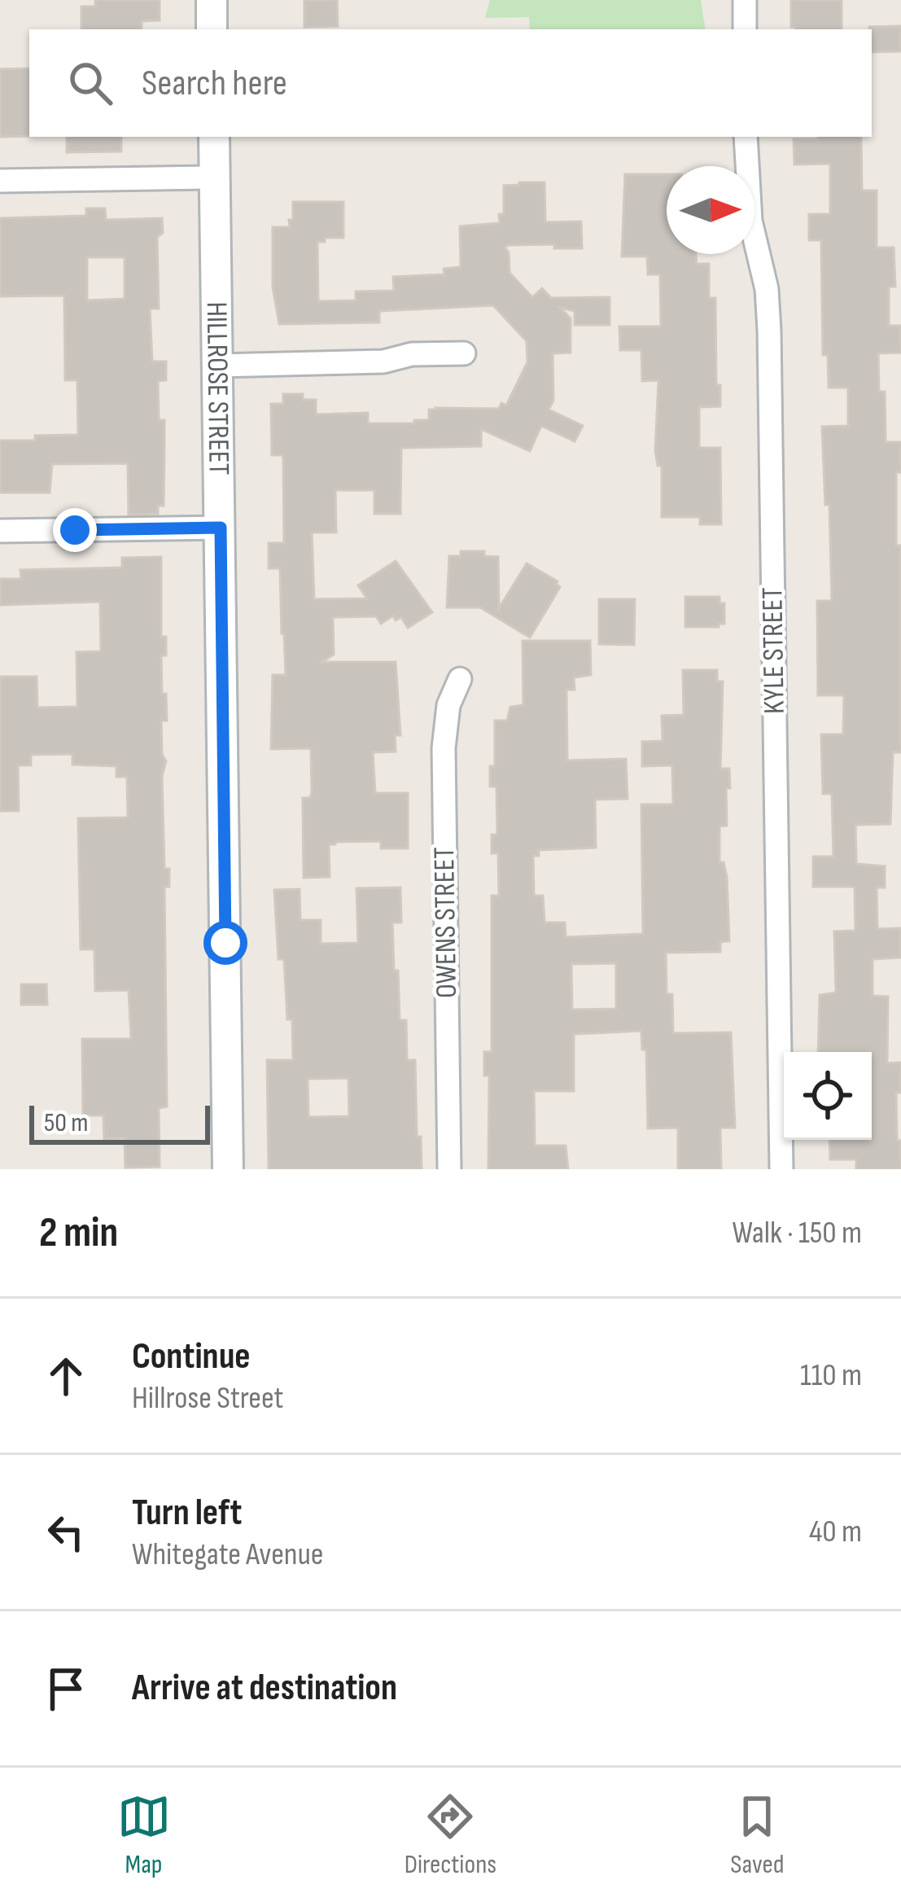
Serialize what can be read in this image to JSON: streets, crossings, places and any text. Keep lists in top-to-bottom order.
{
  "streets": {
    "street": ["HILLROSE STREET", "KYLE STREET", "OWENS STREET"]
  },
  "scale_bar": "50 m",
  "north": "right",
  "page": {
    "search": "Search here",
    "scale": "50 m",
    "heading": ["2 min", "Walk · 150 m"],
    "list": [
      ["Continue", "Hillrose Street", "110 m"],
      ["Turn left", "Whitegate Avenue", "40 m"],
      "Arrive at destination"
    ],
    "nav": ["Map", "Directions", "Saved"]
  }
}
